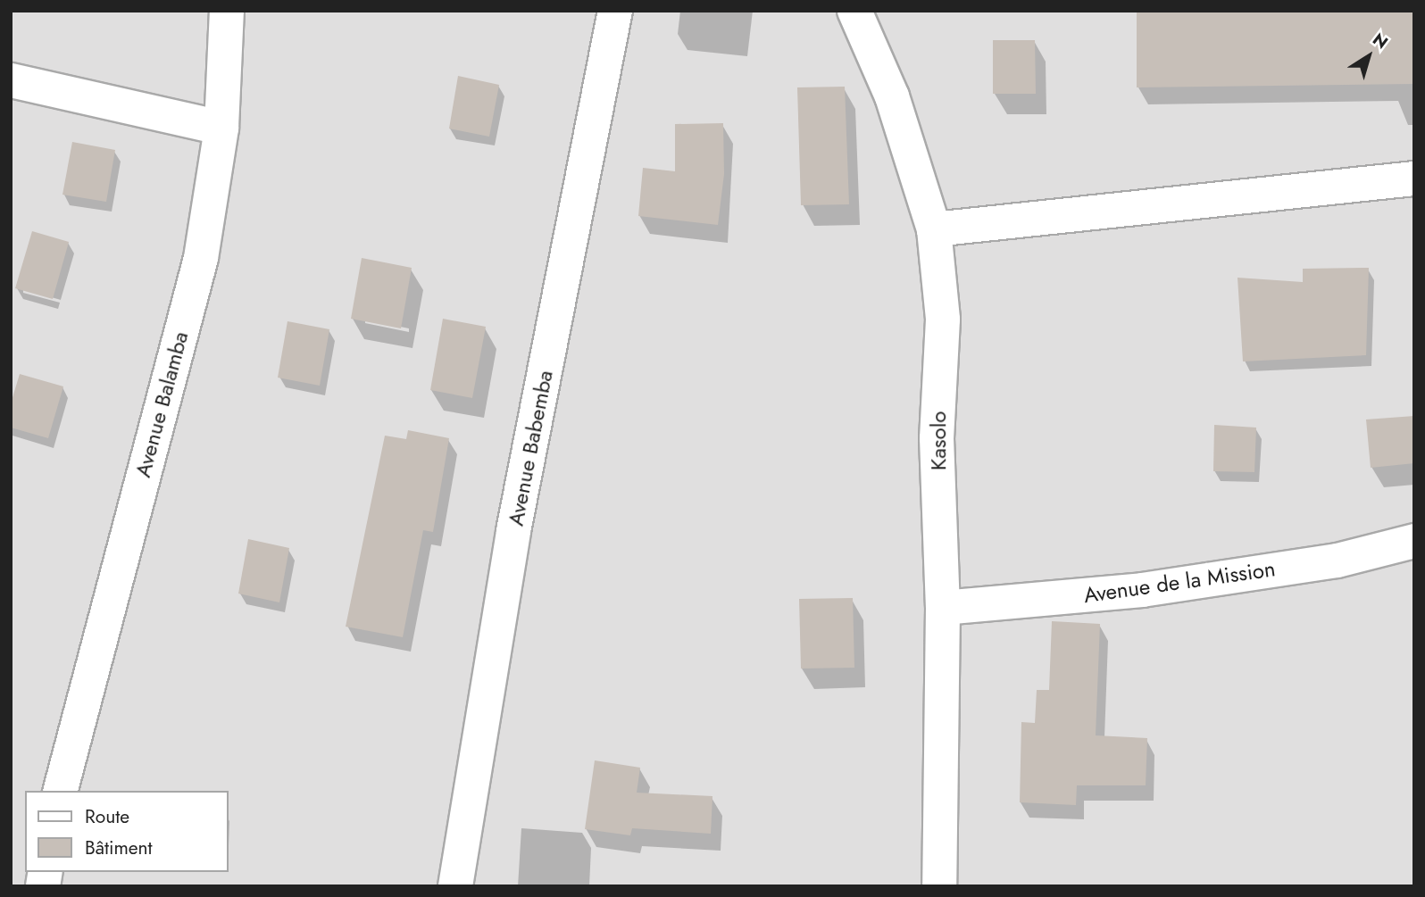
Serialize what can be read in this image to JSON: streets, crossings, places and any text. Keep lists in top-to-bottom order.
{
  "streets": {
    "street": [
      "Avenue Balamba",
      "Kasolo",
      "Avenue Babemba",
      "Avenue de la Mission"
    ]
  },
  "crossings": [
    ["Kasolo", "Avenue de la Mission"]
  ],
  "legend": ["Route", "Bâtiment"],
  "north": "top right"
}
